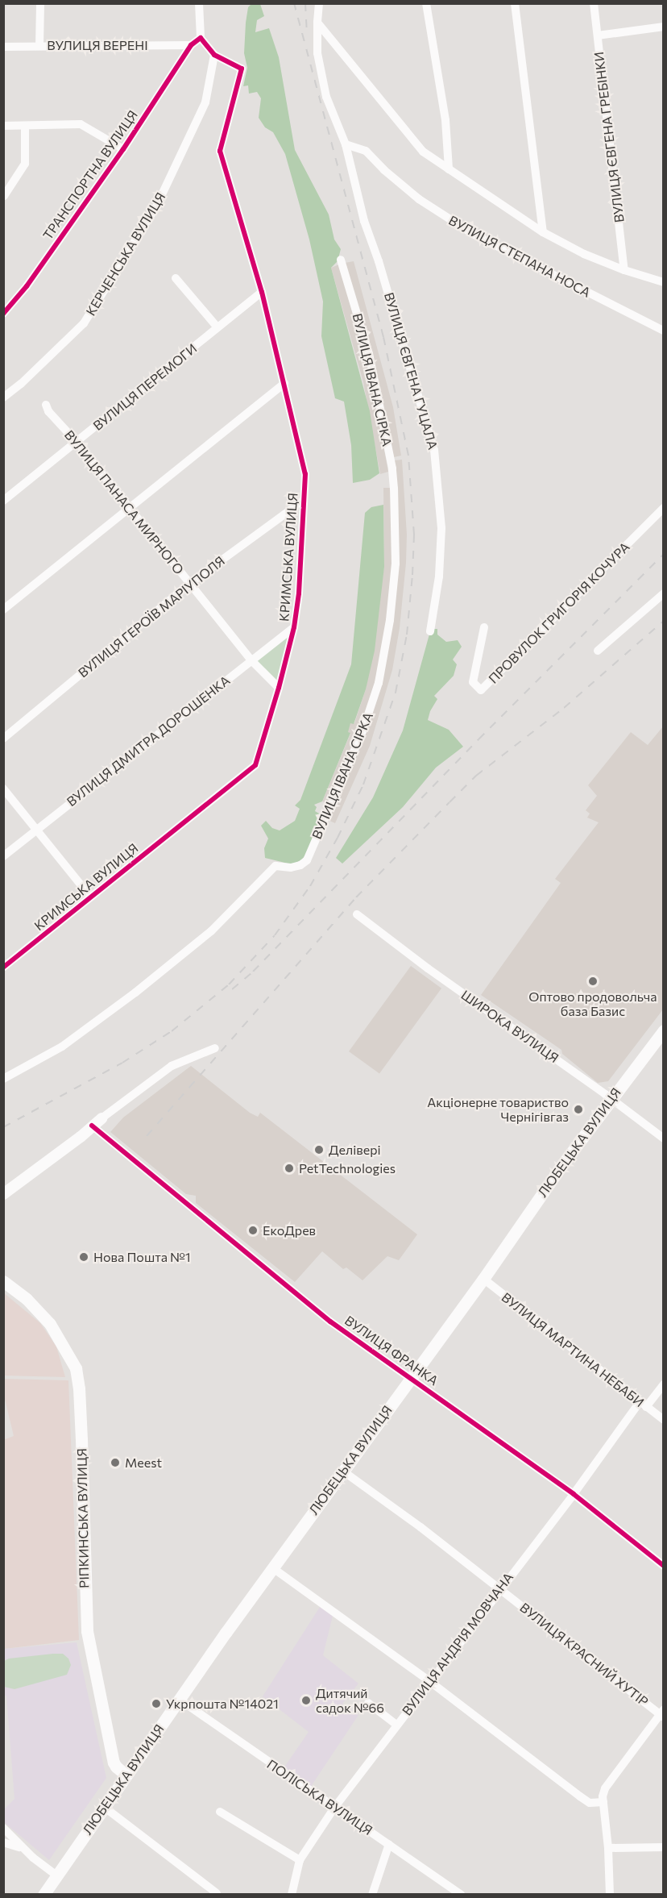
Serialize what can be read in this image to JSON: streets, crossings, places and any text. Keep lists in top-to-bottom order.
{
  "streets": {
    "main road": ["ЛЮБЕЦЬКА ВУЛИЦЯ", "РІПКИНСЬКА ВУЛИЦЯ"],
    "street": [
      "ВУЛИЦЯ ВЕРЕНІ",
      "ВУЛИЦЯ ЄВГЕНА ГРЕБІНКИ",
      "ТРАНСПОРТНА ВУЛИЦЯ",
      "КЕРЧЕНСЬКА ВУЛИЦЯ",
      "ВУЛИЦЯ СТЕПАНА НОСА",
      "ВУЛИЦЯ ЄВГЕНА ГУЦАЛА",
      "ВУЛИЦЯ ІВАНА СІРКА",
      "ВУЛИЦЯ ПЕРЕМОГИ",
      "ВУЛИЦЯ ПАНАСА МИРНОГО",
      "КРИМСЬКА ВУЛИЦЯ",
      "ПРОВУЛОК ГРИГОРІЯ КОЧУРА",
      "ВУЛИЦЯ ГЕРОЇВ МАРІУПОЛЯ",
      "ВУЛИЦЯ ДМИТРА ДОРОШЕНКА",
      "ШИРОКА ВУЛИЦЯ",
      "ВУЛИЦЯ МАРТИНА НЕБАБИ",
      "ВУЛИЦЯ ФРАНКА",
      "ВУЛИЦЯ АНДРІЯ МОВЧАНА",
      "ВУЛИЦЯ КРАСНИЙ ХУТІР",
      "ПОЛІСЬКА ВУЛИЦЯ"
    ]
  },
  "crossings": [
    ["ВУЛИЦЯ ВЕРЕНІ", "ТРАНСПОРТНА ВУЛИЦЯ"],
    ["КЕРЧЕНСЬКА ВУЛИЦЯ", "КРИМСЬКА ВУЛИЦЯ"],
    ["ВУЛИЦЯ СТЕПАНА НОСА", "ВУЛИЦЯ ЄВГЕНА ГУЦАЛА"],
    ["ВУЛИЦЯ ПЕРЕМОГИ", "ВУЛИЦЯ ПАНАСА МИРНОГО"],
    ["ВУЛИЦЯ ПЕРЕМОГИ", "КРИМСЬКА ВУЛИЦЯ"],
    ["ВУЛИЦЯ ПАНАСА МИРНОГО", "КРИМСЬКА ВУЛИЦЯ"],
    ["ВУЛИЦЯ ПАНАСА МИРНОГО", "ВУЛИЦЯ ГЕРОЇВ МАРІУПОЛЯ"],
    ["ВУЛИЦЯ ПАНАСА МИРНОГО", "ВУЛИЦЯ ДМИТРА ДОРОШЕНКА"],
    ["КРИМСЬКА ВУЛИЦЯ", "ВУЛИЦЯ ГЕРОЇВ МАРІУПОЛЯ"],
    ["КРИМСЬКА ВУЛИЦЯ", "ВУЛИЦЯ ДМИТРА ДОРОШЕНКА"],
    ["ШИРОКА ВУЛИЦЯ", "ЛЮБЕЦЬКА ВУЛИЦЯ"],
    ["ЛЮБЕЦЬКА ВУЛИЦЯ", "ВУЛИЦЯ МАРТИНА НЕБАБИ"],
    ["ЛЮБЕЦЬКА ВУЛИЦЯ", "ВУЛИЦЯ ФРАНКА"],
    ["ЛЮБЕЦЬКА ВУЛИЦЯ", "РІПКИНСЬКА ВУЛИЦЯ"],
    ["ЛЮБЕЦЬКА ВУЛИЦЯ", "ВУЛИЦЯ КРАСНИЙ ХУТІР"],
    ["ЛЮБЕЦЬКА ВУЛИЦЯ", "ПОЛІСЬКА ВУЛИЦЯ"],
    ["ВУЛИЦЯ МАРТИНА НЕБАБИ", "ВУЛИЦЯ АНДРІЯ МОВЧАНА"],
    ["ВУЛИЦЯ ФРАНКА", "ВУЛИЦЯ АНДРІЯ МОВЧАНА"],
    ["ВУЛИЦЯ АНДРІЯ МОВЧАНА", "ВУЛИЦЯ КРАСНИЙ ХУТІР"],
    ["ВУЛИЦЯ АНДРІЯ МОВЧАНА", "ПОЛІСЬКА ВУЛИЦЯ"]
  ],
  "places": [
    "Оптово продовольча база Базис",
    "Акціонерне товариство Чернігівгаз",
    "Делівері",
    "PetTechnologies",
    "ЕкоДрев",
    "Нова Пошта №1",
    "Meest",
    "Дитячий садок №66",
    "Укрпошта №14021"
  ]
}
